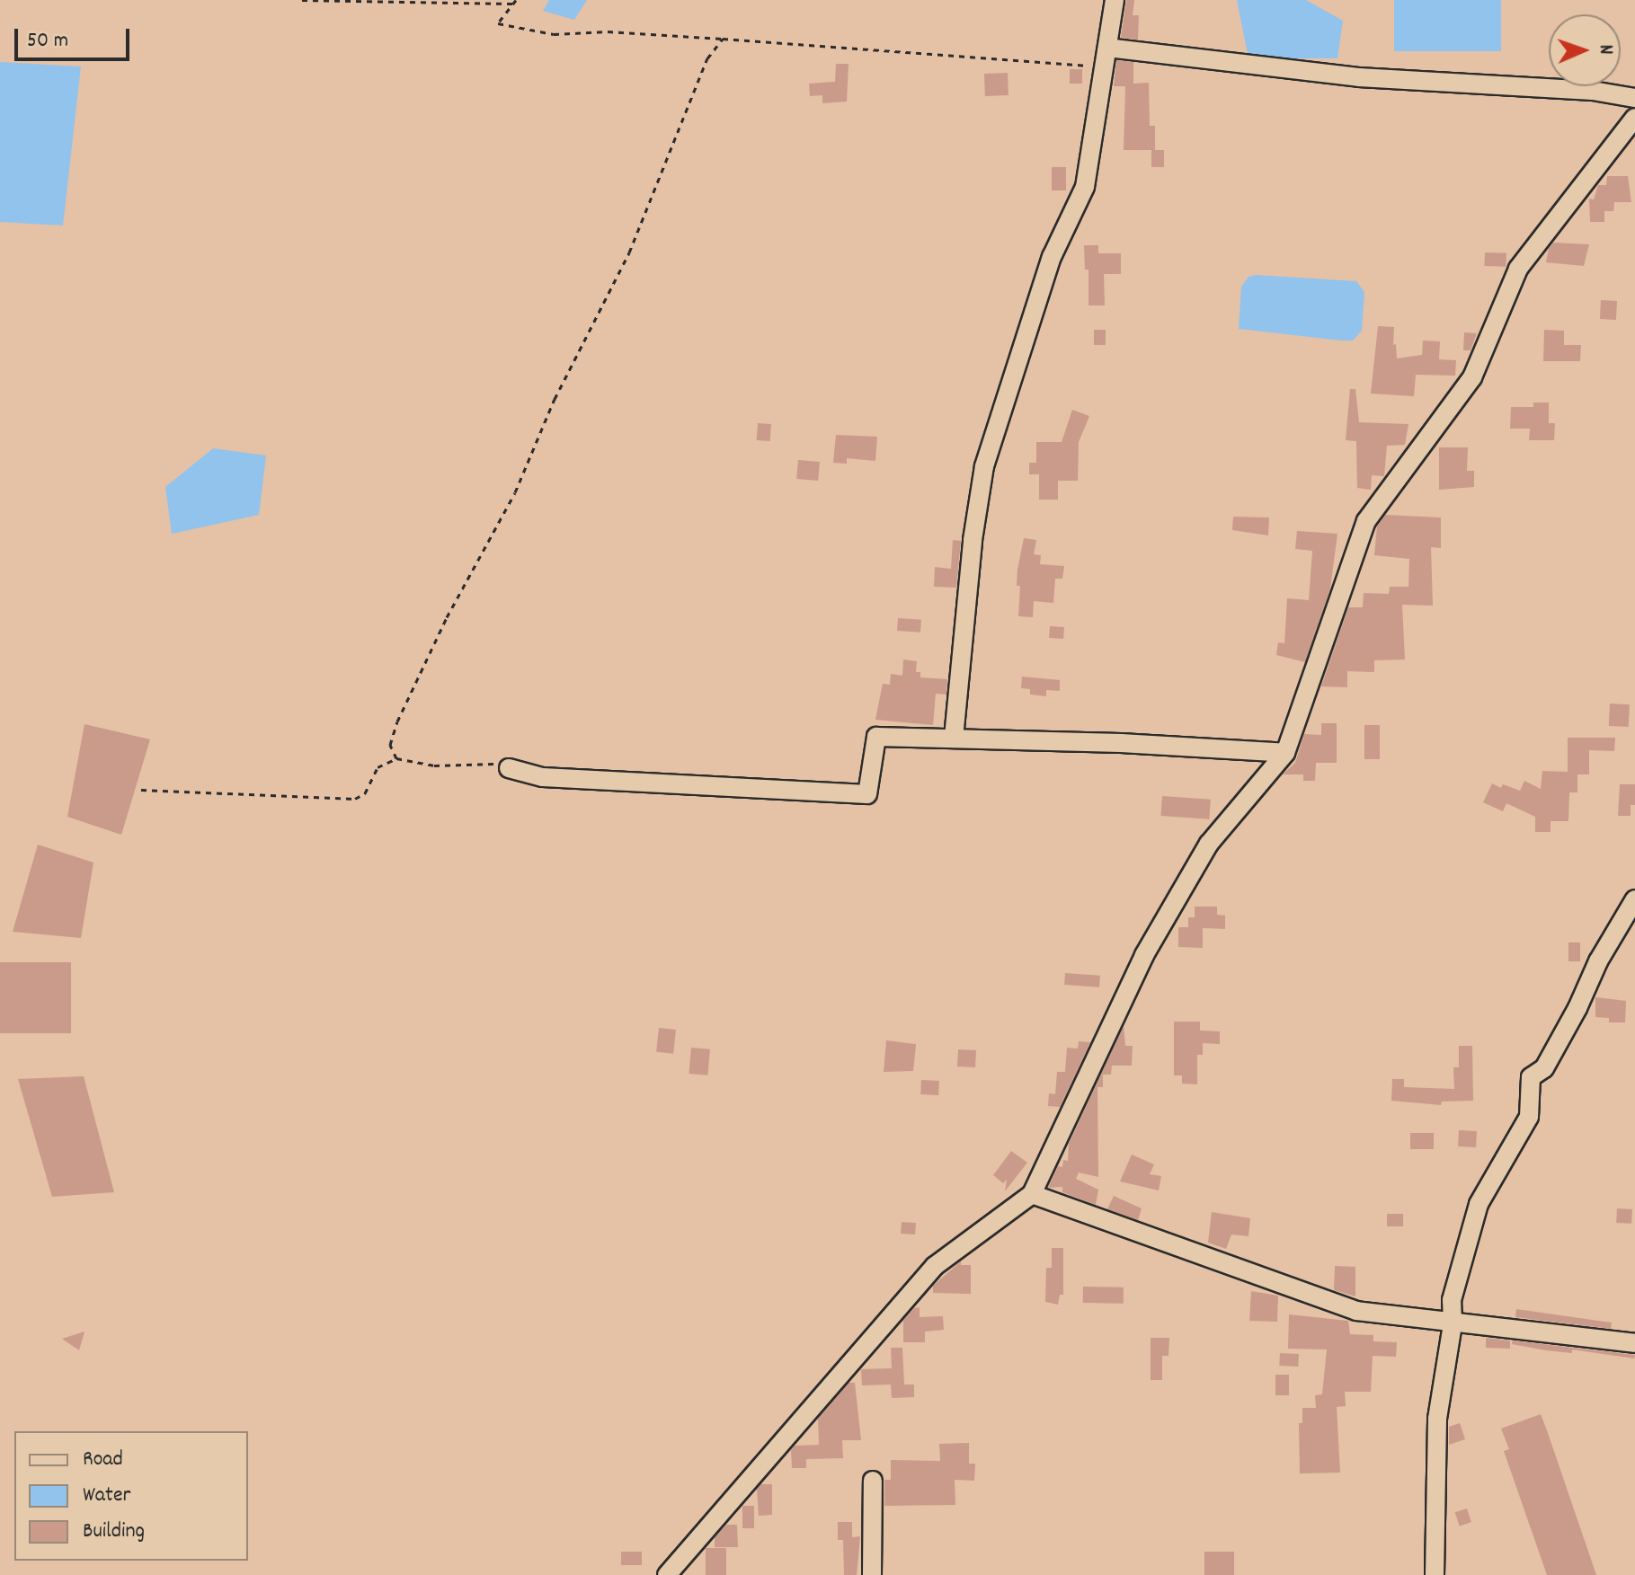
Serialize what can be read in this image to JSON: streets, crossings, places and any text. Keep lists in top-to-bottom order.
{
  "legend": ["Road", "Water", "Building"],
  "scale_bar": "50 m",
  "north": "right"
}
